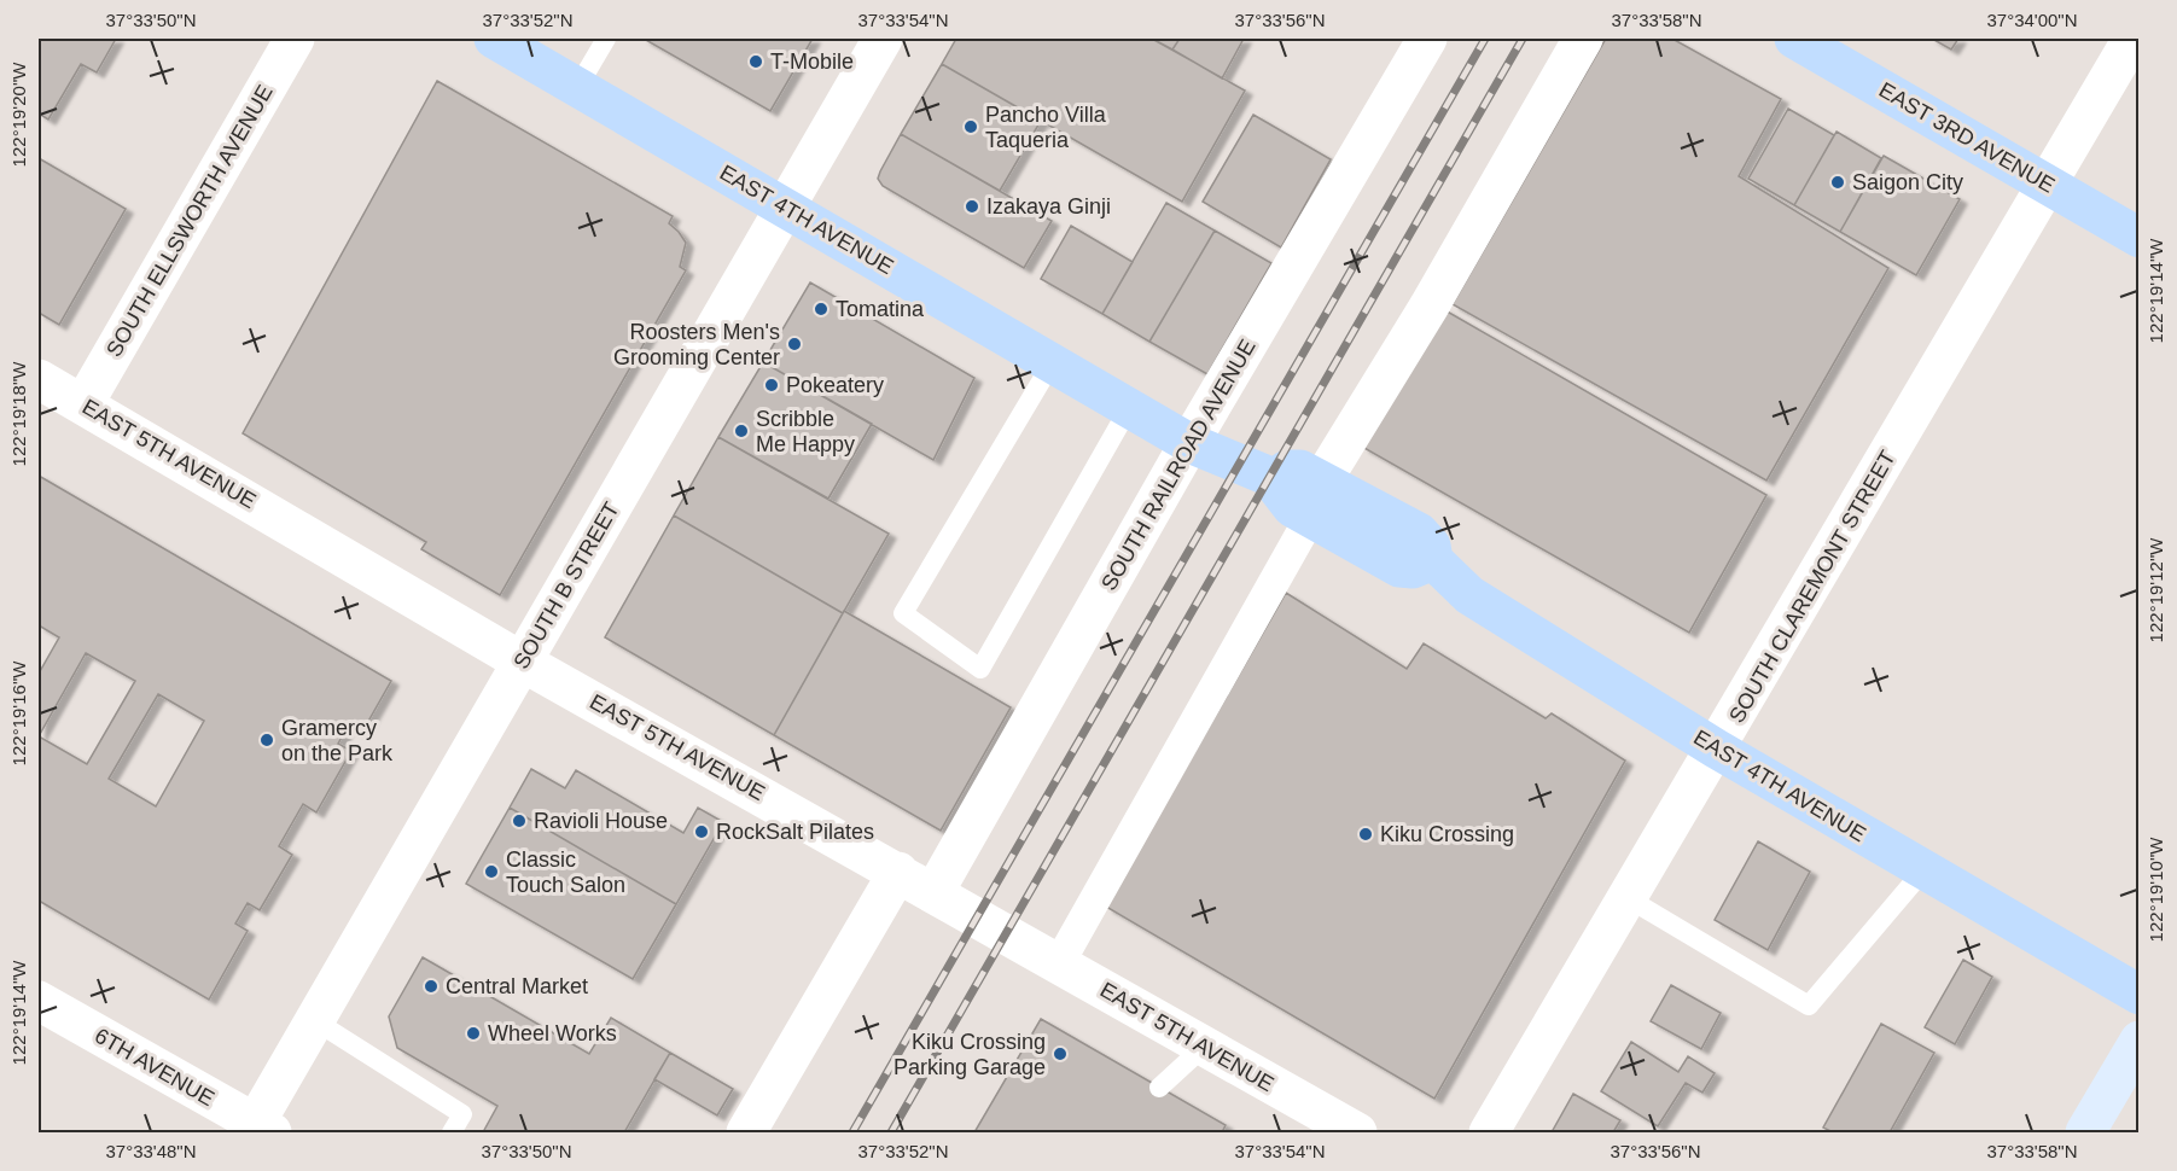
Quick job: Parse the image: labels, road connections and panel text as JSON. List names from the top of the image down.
{
  "streets": {
    "main road": ["EAST 3RD AVENUE", "EAST 4TH AVENUE"],
    "street": [
      "SOUTH ELLSWORTH AVENUE",
      "EAST 5TH AVENUE",
      "SOUTH RAILROAD AVENUE",
      "SOUTH B STREET",
      "SOUTH CLAREMONT STREET",
      "6TH AVENUE"
    ]
  },
  "crossings": [
    ["EAST 3RD AVENUE", "SOUTH CLAREMONT STREET"],
    ["EAST 4TH AVENUE", "SOUTH RAILROAD AVENUE"],
    ["EAST 4TH AVENUE", "SOUTH B STREET"],
    ["EAST 4TH AVENUE", "SOUTH CLAREMONT STREET"],
    ["SOUTH ELLSWORTH AVENUE", "EAST 5TH AVENUE"],
    ["EAST 5TH AVENUE", "SOUTH RAILROAD AVENUE"],
    ["EAST 5TH AVENUE", "SOUTH B STREET"],
    ["SOUTH B STREET", "6TH AVENUE"]
  ],
  "places": [
    "T-Mobile",
    "Pancho Villa Taqueria",
    "Saigon City",
    "Izakaya Ginji",
    "Tomatina",
    "Roosters Men's Grooming Center",
    "Pokeatery",
    "Scribble Me Happy",
    "Gramercy on the Park",
    "Ravioli House",
    "RockSalt Pilates",
    "Kiku Crossing",
    "Classic Touch Salon",
    "Central Market",
    "Wheel Works",
    "Kiku Crossing Parking Garage"
  ],
  "coordinates": [
    "37°33'50\"N",
    "37°33'52\"N",
    "37°33'54\"N",
    "37°33'56\"N",
    "37°33'58\"N",
    "37°34'00\"N",
    "122°19'20\"W",
    "122°19'14\"W",
    "122°19'18\"W",
    "122°19'12\"W",
    "122°19'16\"W",
    "122°19'10\"W",
    "37°33'48\"N"
  ]
}
